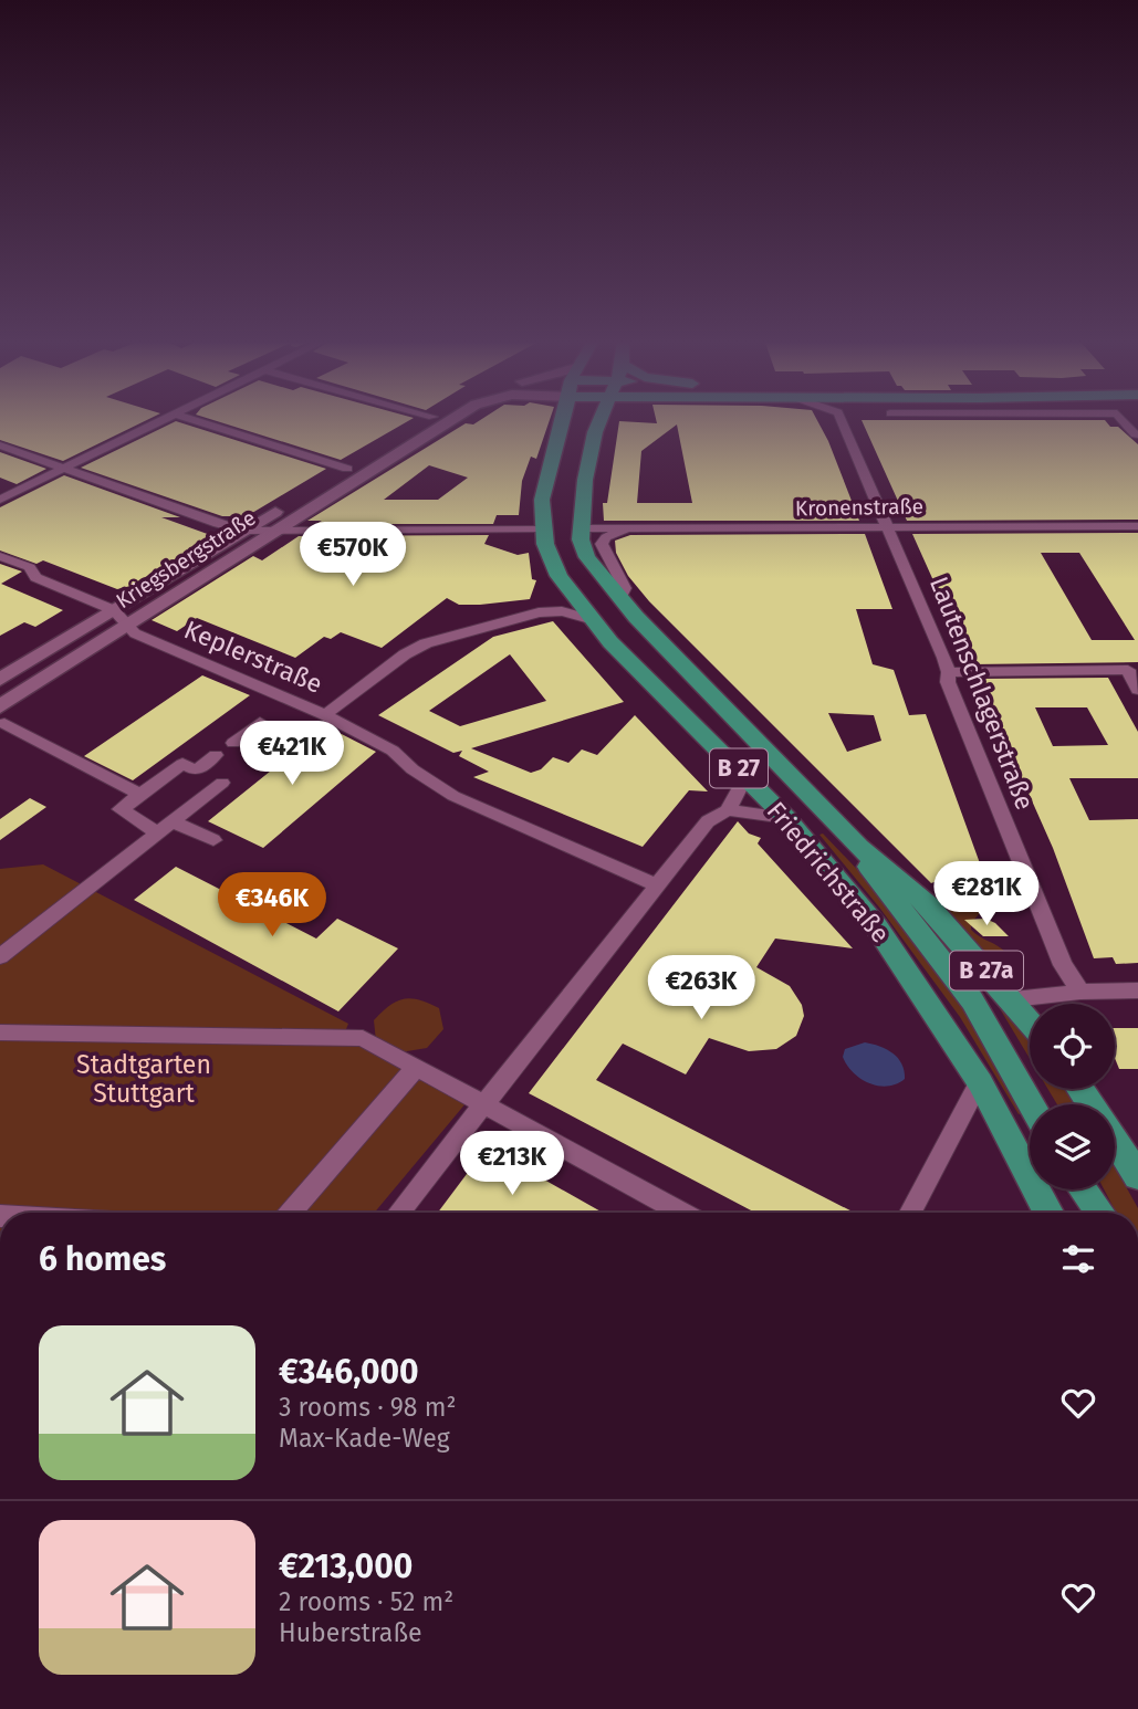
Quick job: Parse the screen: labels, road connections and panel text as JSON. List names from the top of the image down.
{
  "streets": {
    "main road": [
      "Kriegsbergstraße",
      "B 27",
      "Friedrichstraße",
      "B 27a"
    ],
    "street": ["Kronenstraße", "Keplerstraße", "Lautenschlagerstraße"]
  },
  "crossings": [
    ["Kronenstraße", "Lautenschlagerstraße"],
    ["Kronenstraße", "Friedrichstraße"],
    ["Kriegsbergstraße", "Keplerstraße"]
  ],
  "parks": ["Stadtgarten Stuttgart"],
  "page": {
    "price": [
      "€570K",
      "€421K",
      "€281K",
      "€346K",
      "€263K",
      "€213K"
    ],
    "heading": "6 homes",
    "list": [
      {
        "name": "€346,000",
        "note": "3 rooms · 98 m² · Max-Kade-Weg"
      },
      {
        "name": "€213,000",
        "note": "2 rooms · 52 m² · Huberstraße"
      }
    ]
  }
}
